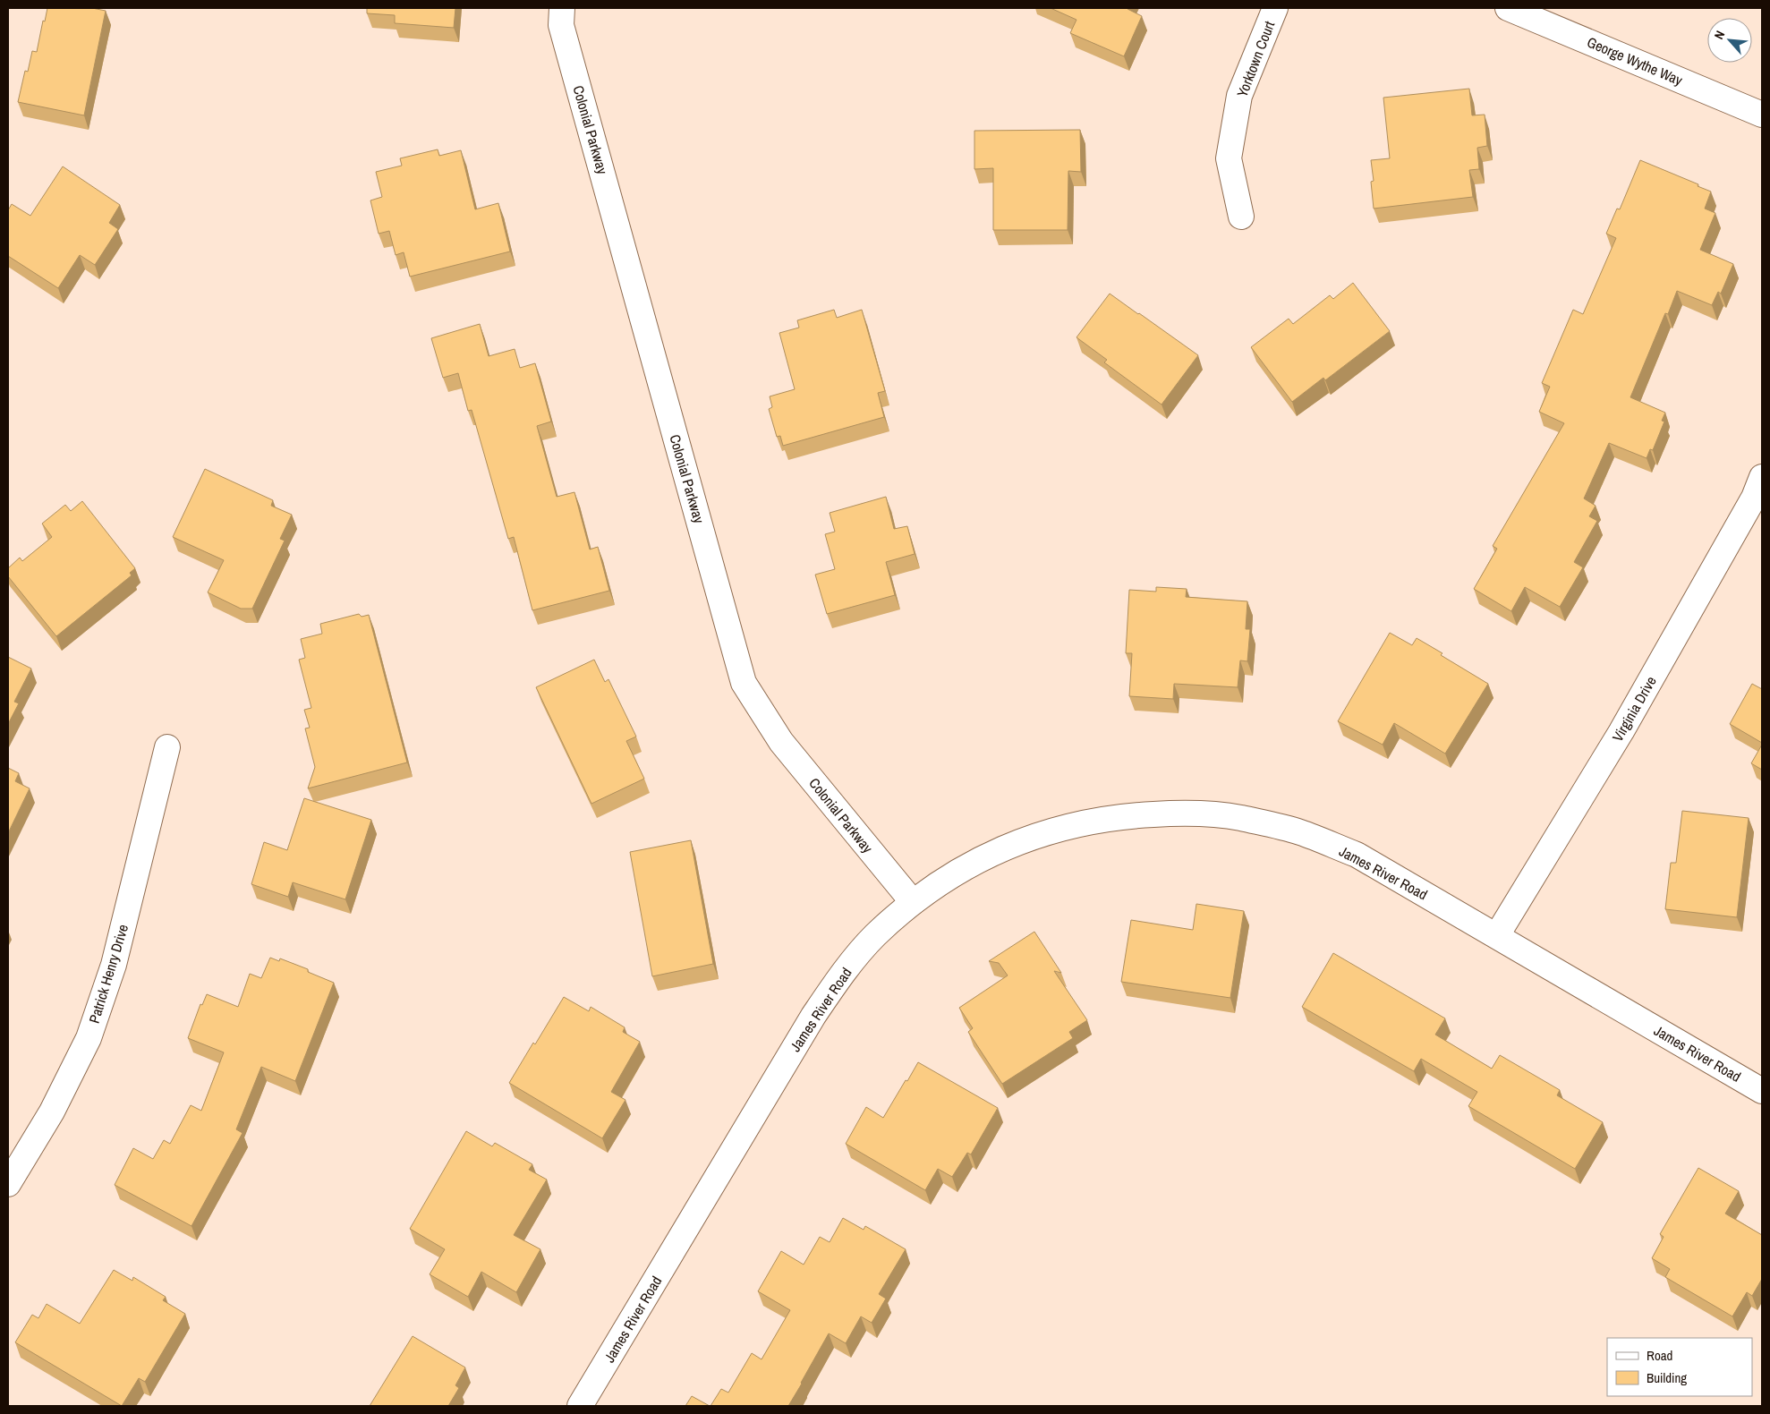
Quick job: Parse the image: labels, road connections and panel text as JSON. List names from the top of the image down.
{
  "streets": {
    "street": [
      "Yorktown Court",
      "George Wythe Way",
      "Colonial Parkway",
      "Virginia Drive",
      "James River Road",
      "Patrick Henry Drive"
    ]
  },
  "crossings": [
    ["Colonial Parkway", "James River Road"],
    ["Virginia Drive", "James River Road"]
  ],
  "legend": ["Road", "Building"],
  "north": "top left"
}
